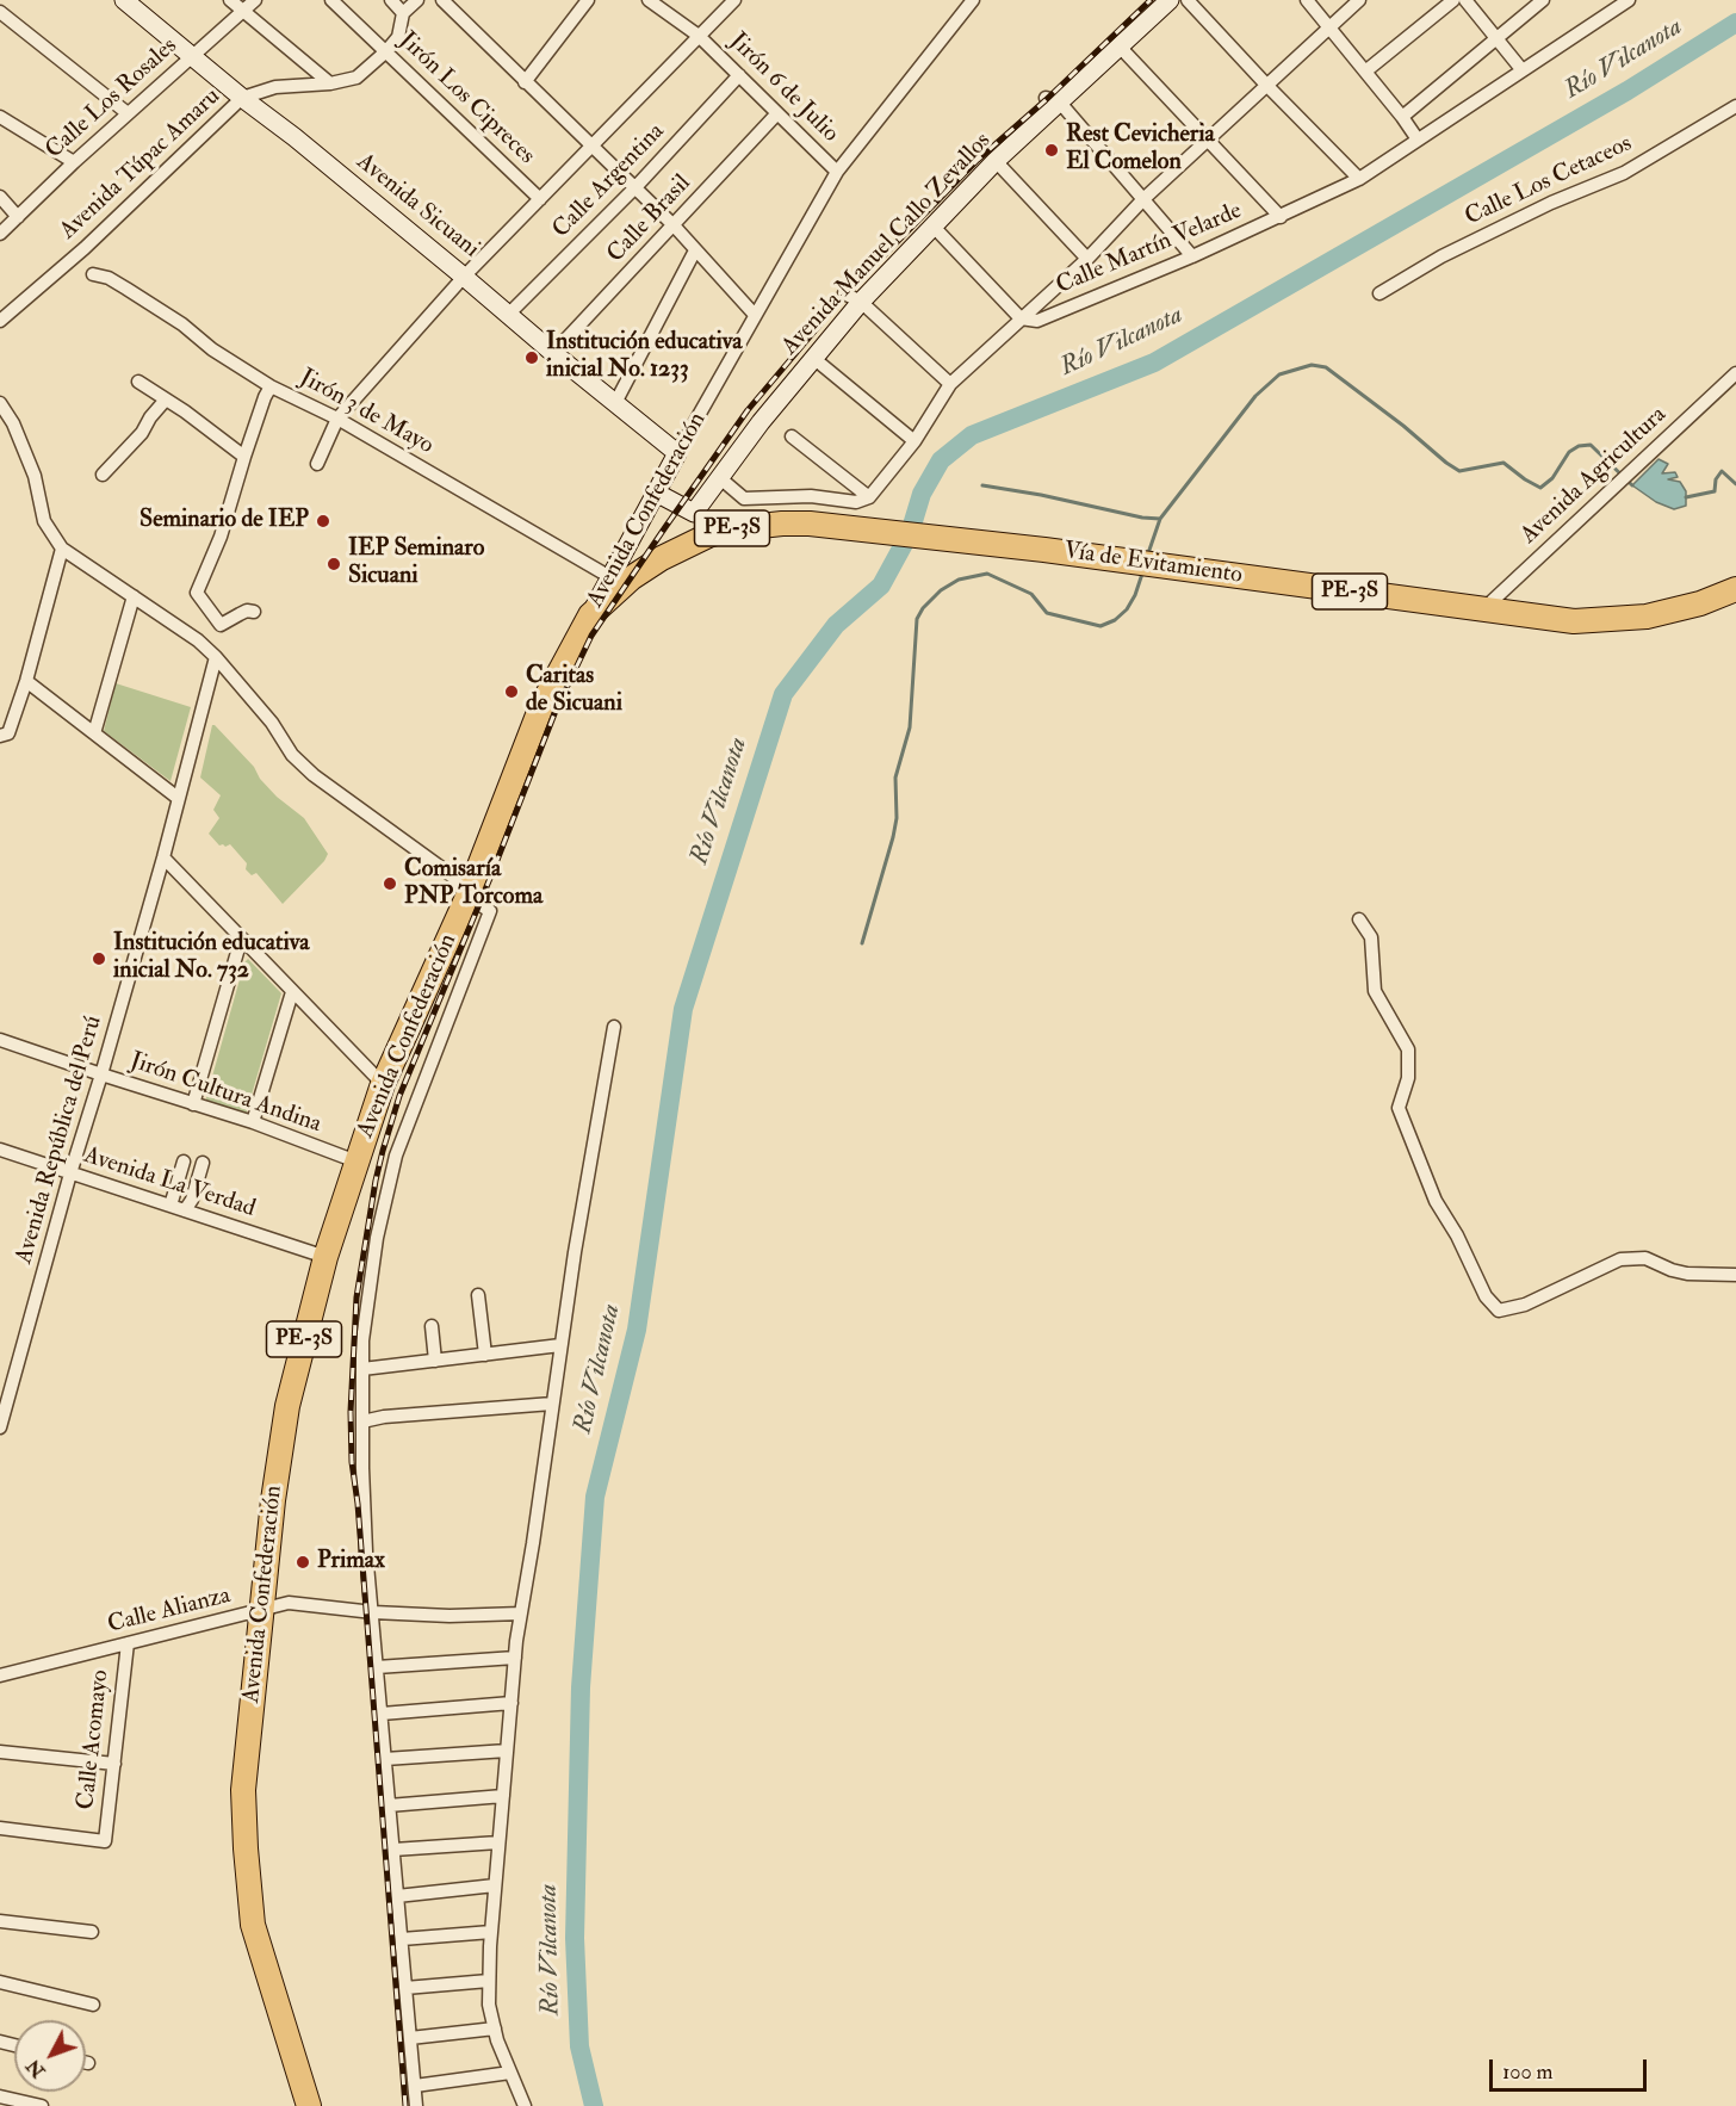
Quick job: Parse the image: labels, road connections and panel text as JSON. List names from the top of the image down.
{
  "streets": {
    "highway": ["Avenida Confederación", "PE-3S", "Vía de Evitamiento"],
    "street": [
      "Jirón 6 de Julio",
      "Calle Los Rosales",
      "Jirón Los Cipreces",
      "Avenida Túpac Amaru",
      "Calle Argentina",
      "Calle Los Cetaceos",
      "Avenida Sicuani",
      "Calle Brasil",
      "Avenida Manuel Callo Zevallos",
      "Calle Martín Velarde",
      "Jirón 3 de Mayo",
      "Avenida Agricultura",
      "Jirón Cultura Andina",
      "Avenida República del Perú",
      "Avenida La Verdad",
      "Calle Alianza",
      "Calle Acomayo"
    ]
  },
  "crossings": [
    ["Jirón 6 de Julio", "Calle Argentina"],
    ["Jirón 6 de Julio", "Calle Brasil"],
    ["Jirón 6 de Julio", "Avenida Confederación"],
    ["Calle Los Rosales", "Avenida Sicuani"],
    ["Jirón Los Cipreces", "Avenida Túpac Amaru"],
    ["Avenida Túpac Amaru", "Avenida Sicuani"],
    ["Calle Argentina", "Avenida Sicuani"],
    ["Avenida Sicuani", "Calle Brasil"],
    ["Avenida Sicuani", "Avenida Confederación"],
    ["Jirón 3 de Mayo", "Avenida Confederación"],
    ["Jirón 3 de Mayo", "Vía de Evitamiento"],
    ["Avenida Agricultura", "Vía de Evitamiento"],
    ["Avenida Confederación", "Vía de Evitamiento"],
    ["Avenida Confederación", "Jirón Cultura Andina"],
    ["Avenida Confederación", "Avenida La Verdad"],
    ["Avenida Confederación", "Calle Alianza"],
    ["Jirón Cultura Andina", "Avenida República del Perú"],
    ["Avenida República del Perú", "Avenida La Verdad"],
    ["Calle Alianza", "Calle Acomayo"]
  ],
  "water": ["Río Vilcanota"],
  "places": [
    "Rest Cevicheria El Comelon",
    "Institución educativa inicial No. 1233",
    "Seminario de IEP",
    "IEP Seminaro Sicuani",
    "Caritas de Sicuani",
    "Comisaría PNP Torcoma",
    "Institución educativa inicial No. 732",
    "Primax"
  ],
  "scale_bar": "100 m",
  "north": "bottom left"
}
